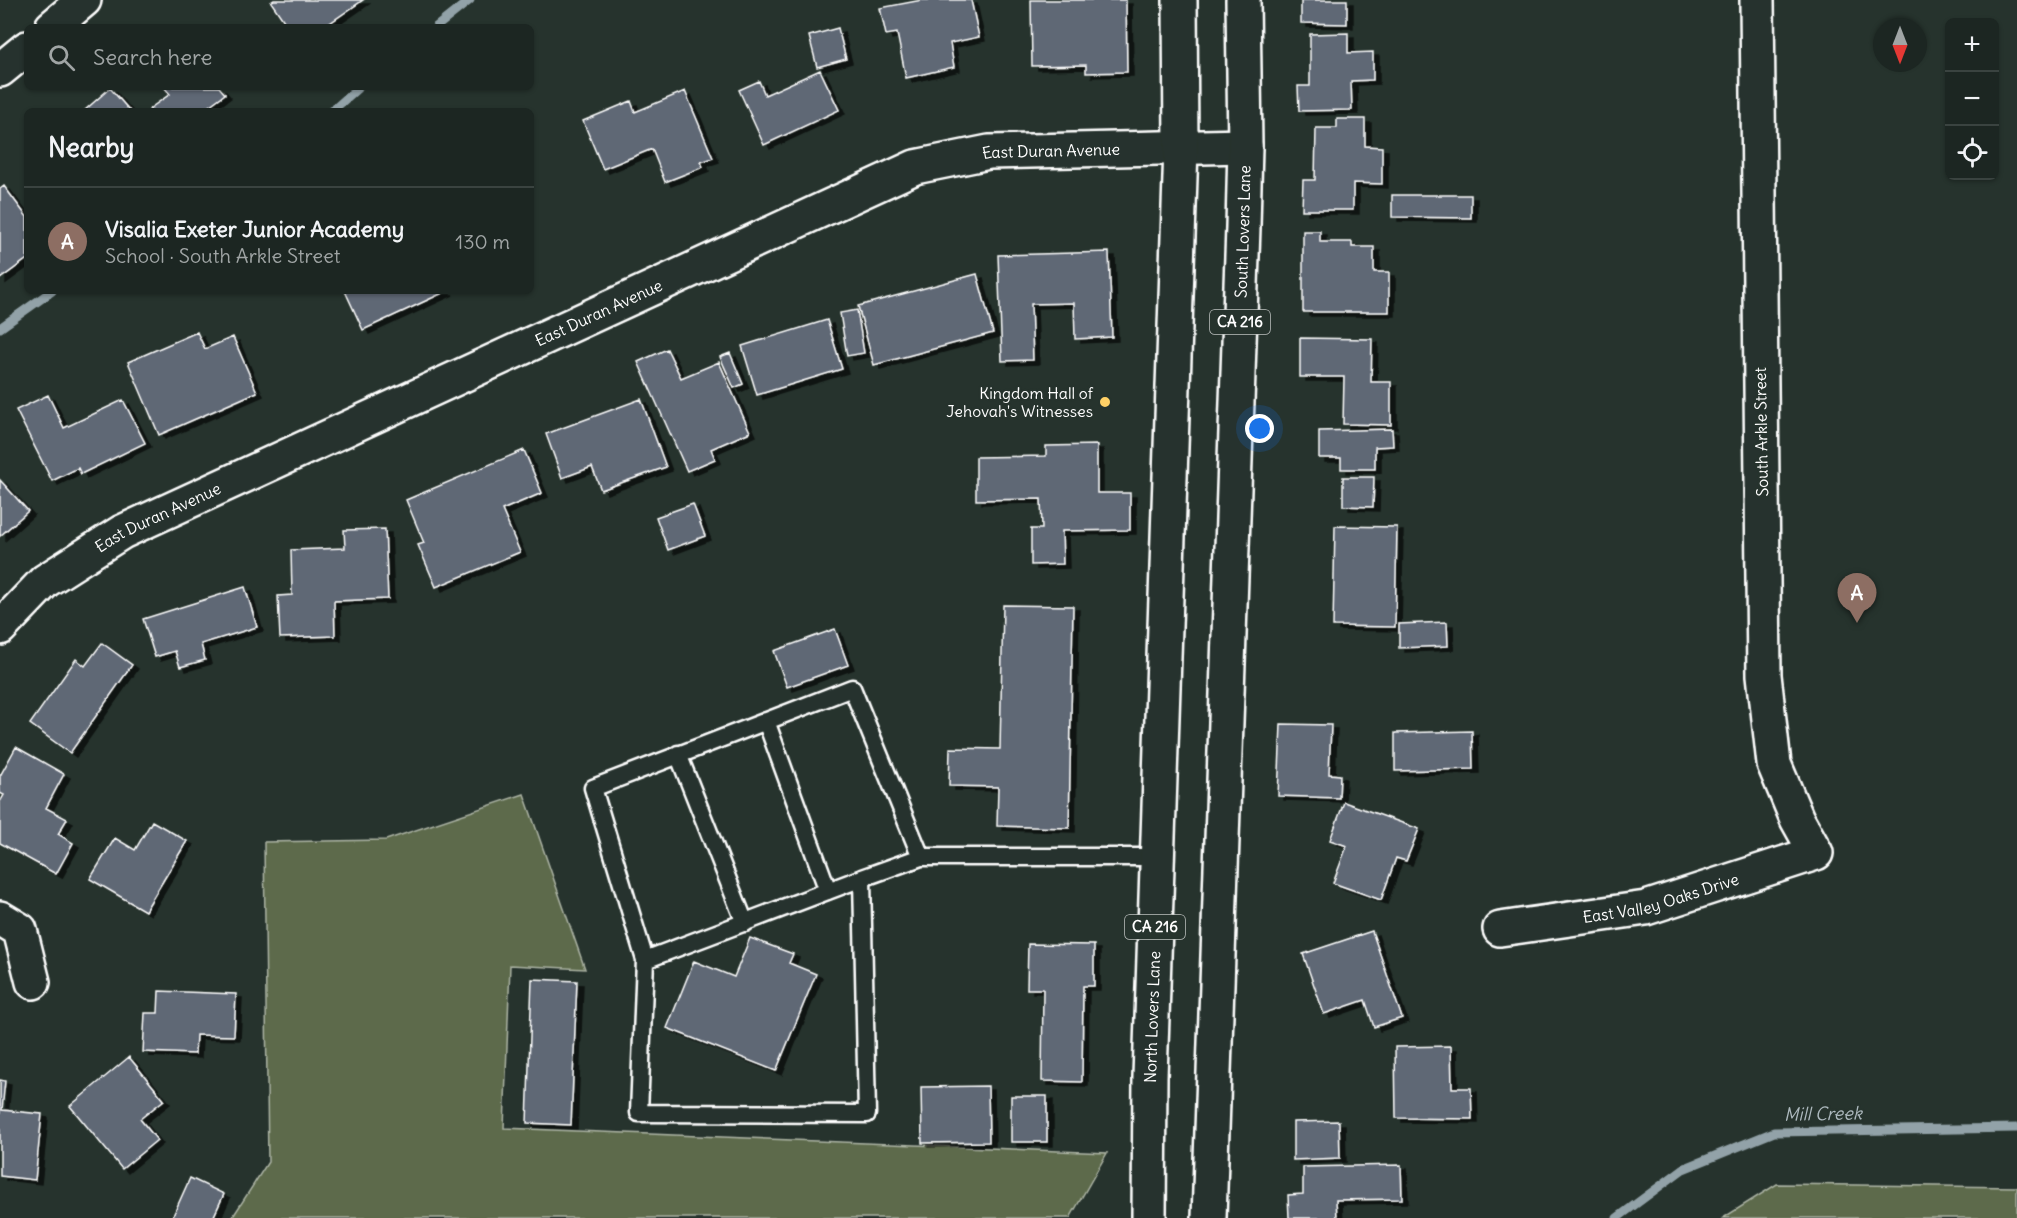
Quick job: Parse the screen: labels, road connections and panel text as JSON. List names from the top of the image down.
{
  "streets": {
    "street": [
      "East Duran Avenue",
      "South Lovers Lane",
      "CA 216",
      "South Arkle Street",
      "East Valley Oaks Drive",
      "North Lovers Lane"
    ]
  },
  "crossings": [
    ["East Duran Avenue", "South Lovers Lane"],
    ["East Duran Avenue", "CA 216"],
    ["East Duran Avenue", "North Lovers Lane"],
    ["CA 216", "North Lovers Lane"],
    ["South Arkle Street", "East Valley Oaks Drive"]
  ],
  "water": ["Mill Creek"],
  "places": ["Kingdom Hall of Jehovah's Witnesses"],
  "north": "bottom",
  "page": {
    "map_buttons": ["+", "−"],
    "search": "Search here",
    "heading": "Nearby",
    "list": [
      {
        "mark": "A",
        "name": "Visalia Exeter Junior Academy",
        "note": "School · South Arkle Street",
        "value": "130 m"
      }
    ],
    "pins": "A"
  }
}
